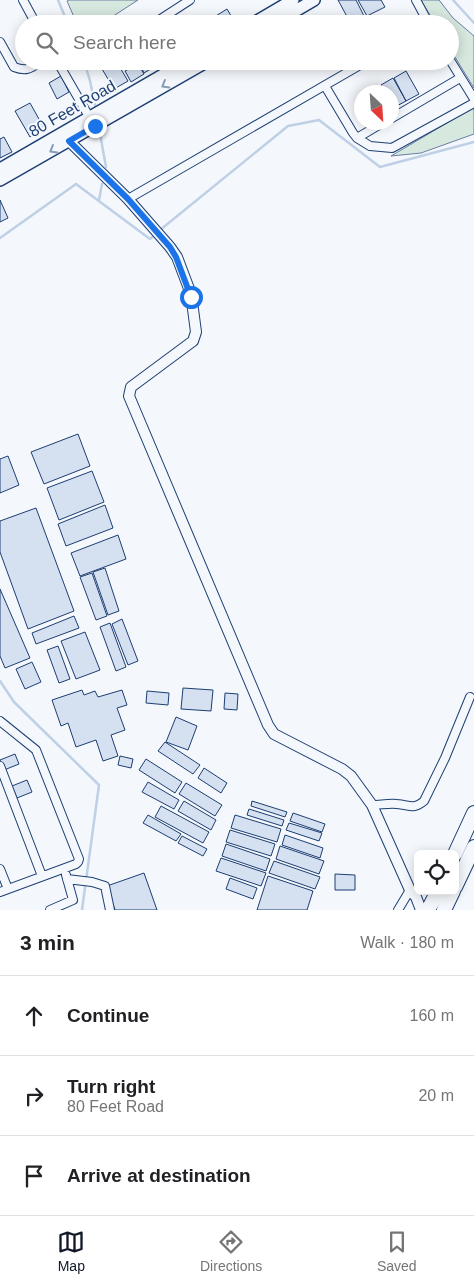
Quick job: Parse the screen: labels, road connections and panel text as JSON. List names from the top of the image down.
{
  "streets": {
    "main road": ["80 Feet Road"]
  },
  "north": "bottom right",
  "page": {
    "search": "Search here",
    "heading": ["3 min", "Walk · 180 m"],
    "list": [
      ["Continue", "160 m"],
      ["Turn right", "80 Feet Road", "20 m"],
      "Arrive at destination"
    ],
    "nav": ["Map", "Directions", "Saved"]
  }
}
